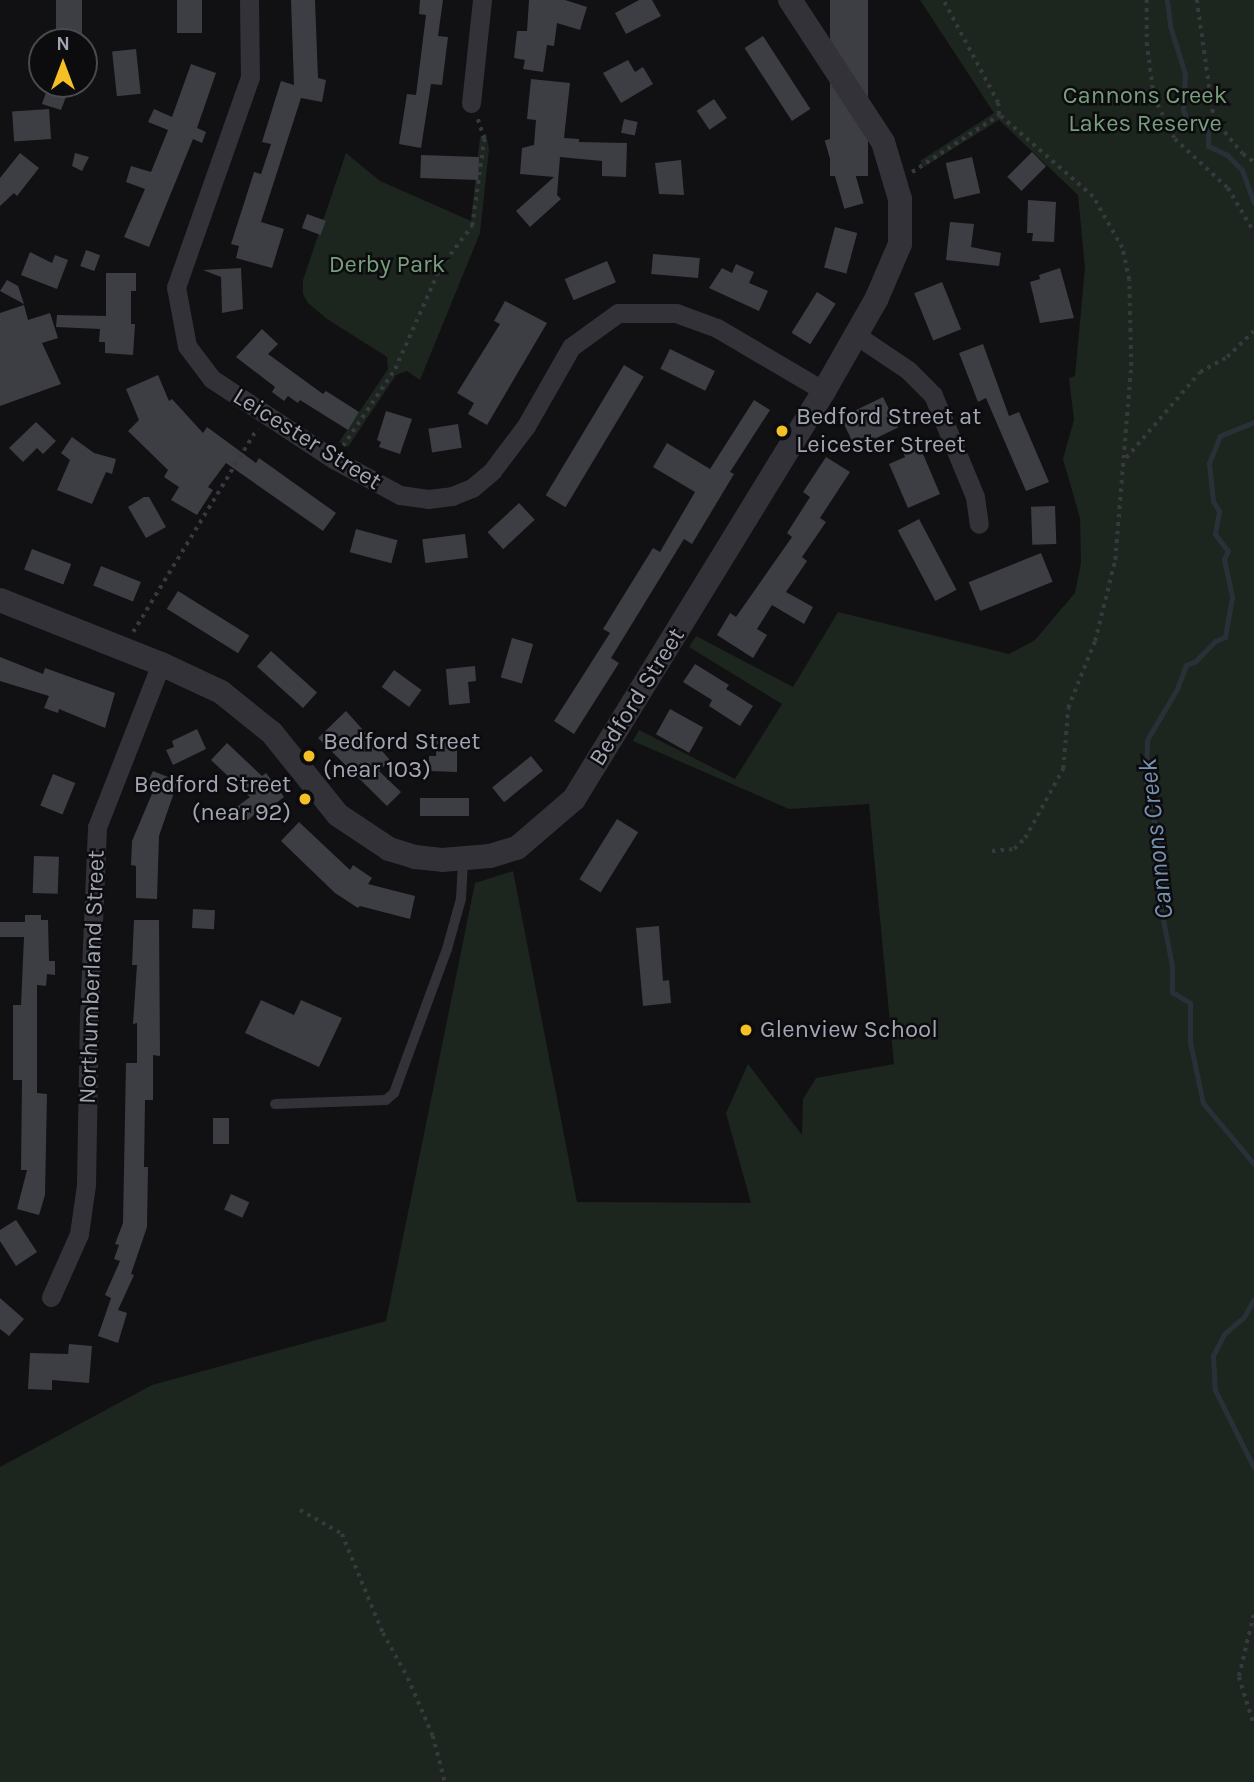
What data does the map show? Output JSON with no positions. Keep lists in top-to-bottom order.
{
  "streets": {
    "street": ["Leicester Street", "Bedford Street", "Northumberland Street"]
  },
  "crossings": [
    ["Leicester Street", "Bedford Street"],
    ["Bedford Street", "Northumberland Street"]
  ],
  "water": ["Cannons Creek"],
  "parks": ["Cannons Creek Lakes Reserve", "Derby Park"],
  "places": [
    "Bedford Street at Leicester Street",
    "Bedford Street (near 103)",
    "Bedford Street (near 92)",
    "Glenview School"
  ],
  "north": "top"
}
